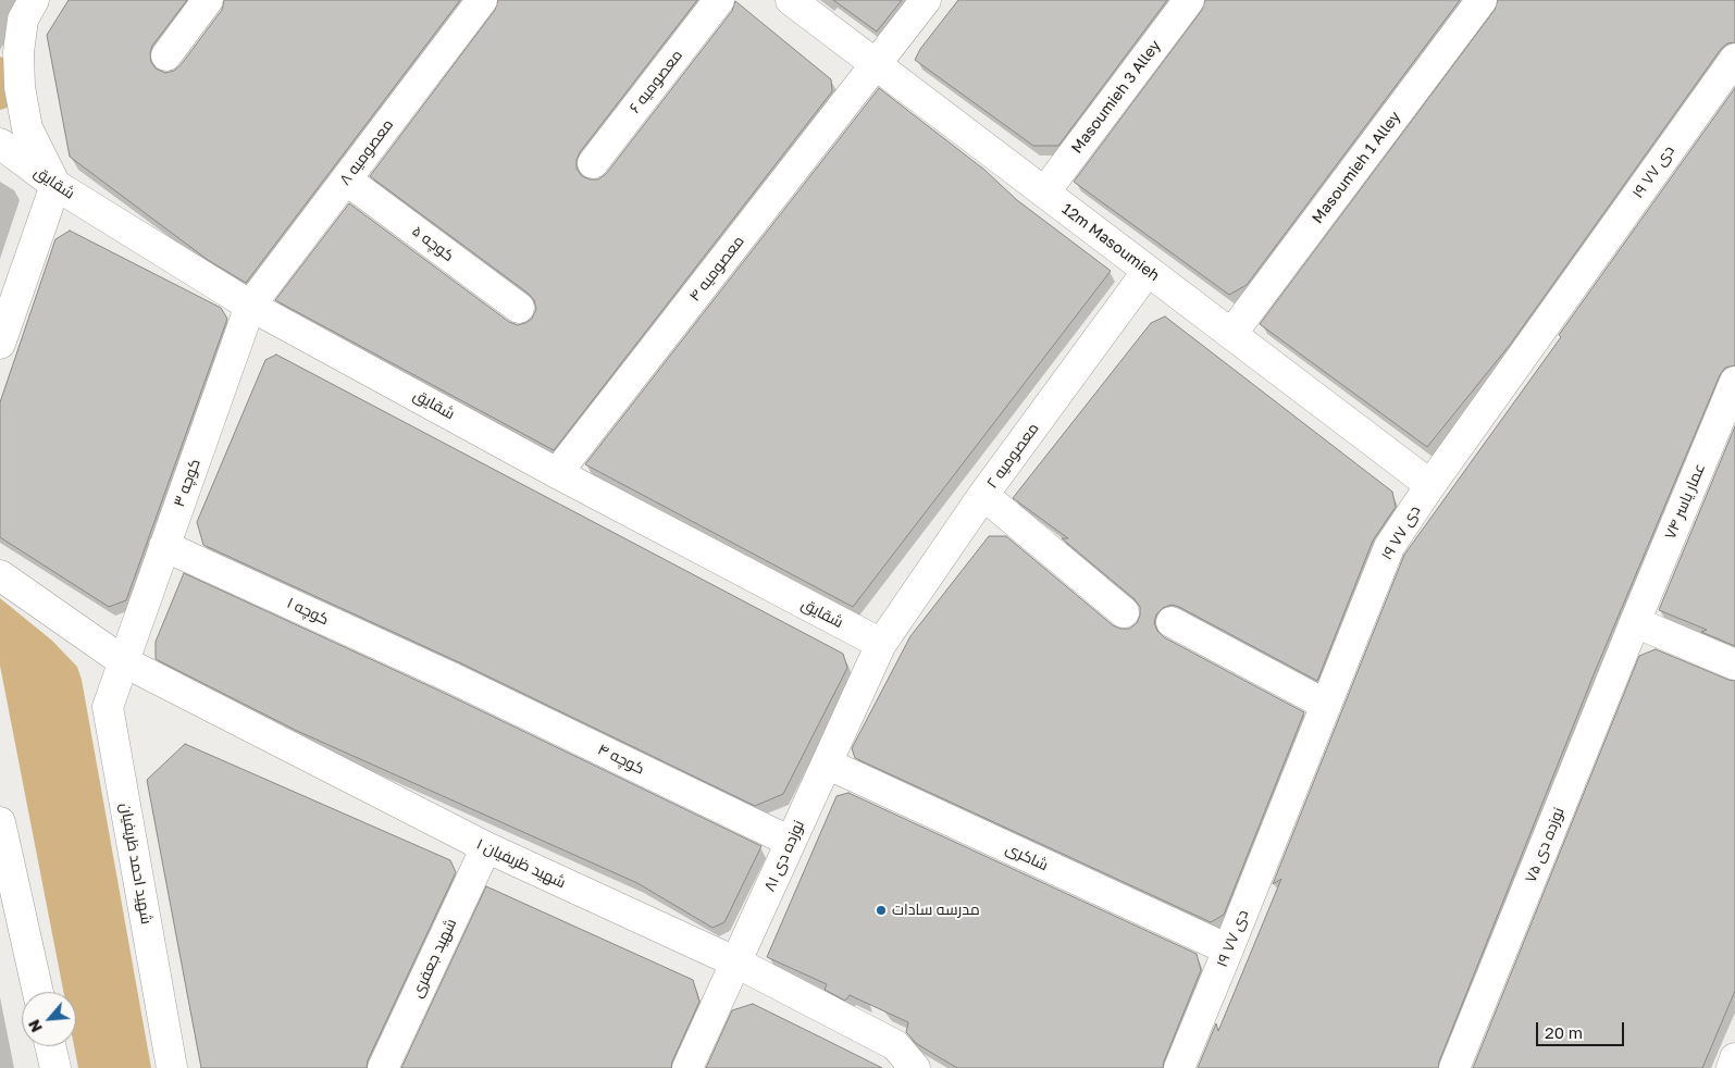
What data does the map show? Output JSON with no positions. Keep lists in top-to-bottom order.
{
  "streets": {
    "street": [
      "معصومیه ۶",
      "Masoumieh 3 Alley",
      "معصومیه ۸",
      "Masoumieh 1 Alley",
      "۱۹ دی ۷۷",
      "شقایق",
      "12m Masoumieh",
      "کوچه ۵",
      "معصومیه ۴",
      "معصومیه ۲",
      "کوچه ۳",
      "عمار یاسر ۷۴",
      "کوچه ۱",
      "کوچه ۴",
      "نوزده دی ۷۵",
      "نوزده دی ۸۱",
      "شاکری",
      "شهید احمد ظریفیان",
      "شهید ظریفیان ۱",
      "شهید جعفری"
    ]
  },
  "crossings": [
    ["Masoumieh 3 Alley", "12m Masoumieh"],
    ["معصومیه ۸", "شقایق"],
    ["معصومیه ۸", "کوچه ۵"],
    ["معصومیه ۸", "کوچه ۳"],
    ["Masoumieh 1 Alley", "12m Masoumieh"],
    ["۱۹ دی ۷۷", "12m Masoumieh"],
    ["۱۹ دی ۷۷", "شاکری"],
    ["شقایق", "معصومیه ۴"],
    ["شقایق", "معصومیه ۲"],
    ["شقایق", "کوچه ۳"],
    ["شقایق", "نوزده دی ۸۱"],
    ["12m Masoumieh", "معصومیه ۴"],
    ["12m Masoumieh", "معصومیه ۲"],
    ["معصومیه ۲", "نوزده دی ۸۱"],
    ["کوچه ۳", "کوچه ۱"],
    ["کوچه ۳", "شهید احمد ظریفیان"],
    ["کوچه ۳", "شهید ظریفیان ۱"],
    ["عمار یاسر ۷۴", "نوزده دی ۷۵"],
    ["کوچه ۱", "کوچه ۴"],
    ["کوچه ۴", "نوزده دی ۸۱"],
    ["نوزده دی ۸۱", "شاکری"],
    ["نوزده دی ۸۱", "شهید ظریفیان ۱"],
    ["شهید احمد ظریفیان", "شهید ظریفیان ۱"],
    ["شهید ظریفیان ۱", "شهید جعفری"]
  ],
  "places": ["مدرسه سادات"],
  "scale_bar": "20 m",
  "north": "bottom left"
}
